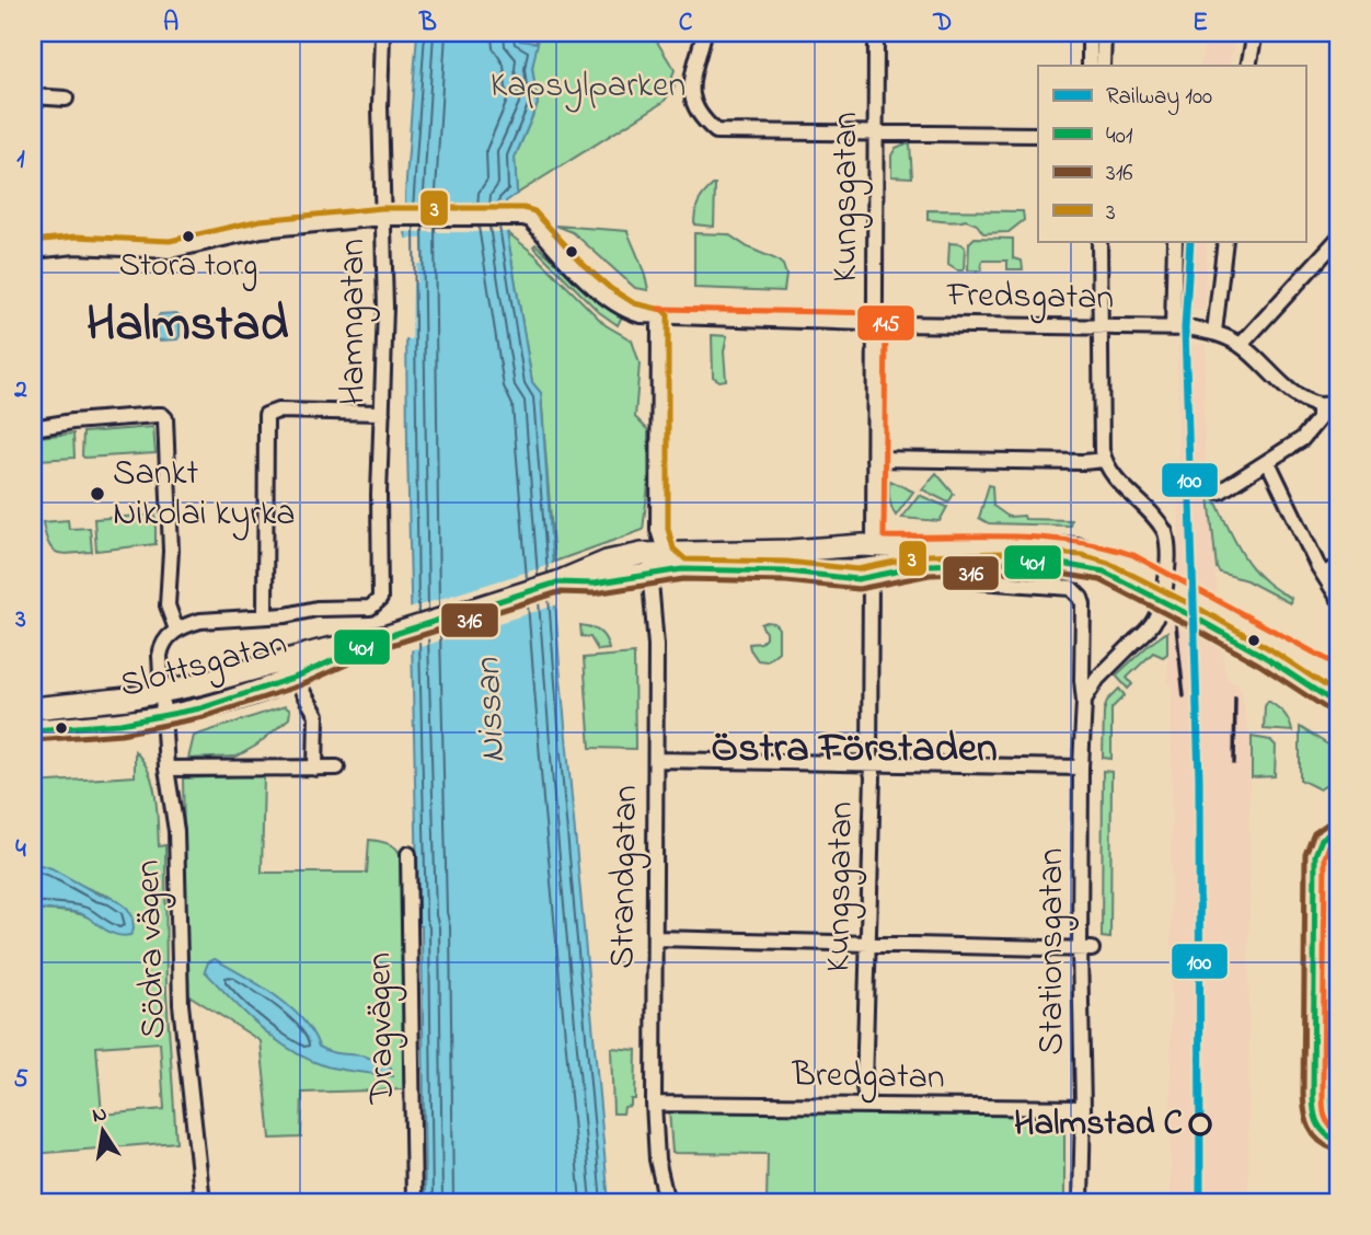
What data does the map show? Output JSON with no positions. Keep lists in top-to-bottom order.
{
  "streets": {
    "highway": ["Slottsgatan"],
    "street": [
      "Kungsgatan",
      "Fredsgatan",
      "Hamngatan",
      "Strandgatan",
      "Södra vägen",
      "Stationsgatan",
      "Dragvägen",
      "Bredgatan"
    ]
  },
  "crossings": [
    ["Kungsgatan", "Fredsgatan"],
    ["Kungsgatan", "Bredgatan"],
    ["Fredsgatan", "Hamngatan"],
    ["Fredsgatan", "Strandgatan"],
    ["Slottsgatan", "Södra vägen"],
    ["Strandgatan", "Bredgatan"],
    ["Stationsgatan", "Bredgatan"]
  ],
  "districts": ["Halmstad", "Östra Förstaden"],
  "water": ["Nissan"],
  "parks": ["Kapsylparken"],
  "places": ["Stora torg", "Sankt Nikolai kyrka", "Halmstad C"],
  "lines": [
    "transit line 3",
    "rail line 100",
    "transit line 145",
    "transit line 401",
    "transit line 316"
  ],
  "legend": [
    "Railway 100",
    "401",
    "316",
    "3"
  ],
  "north": "top",
  "grid": {
    "columns": [
      "A",
      "B",
      "C",
      "D",
      "E"
    ],
    "rows": [
      "1",
      "2",
      "3",
      "4",
      "5"
    ]
  }
}
